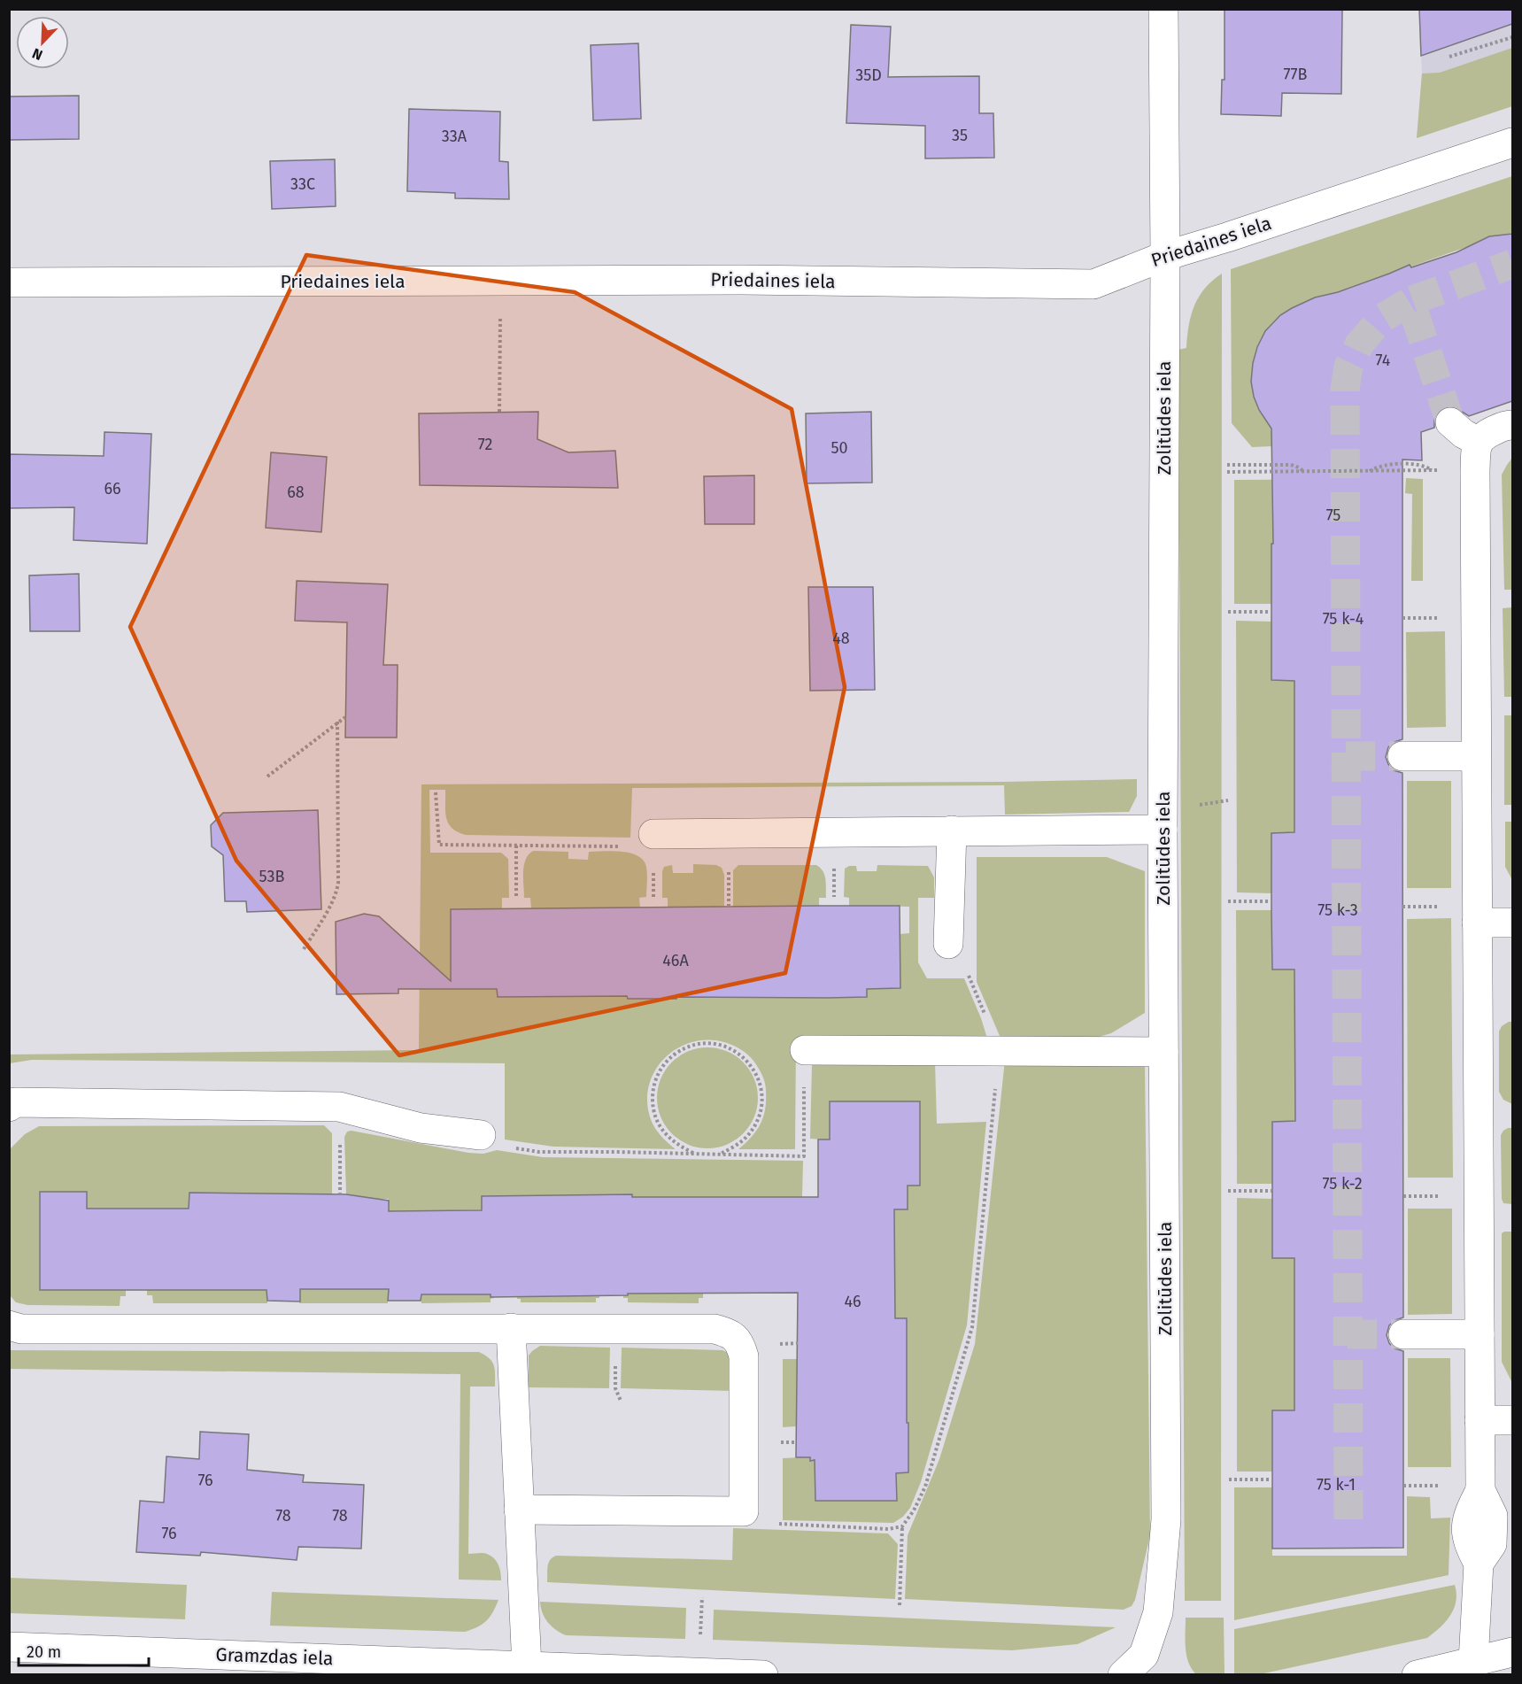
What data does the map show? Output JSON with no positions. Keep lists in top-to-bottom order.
{
  "streets": {
    "street": ["Priedaines iela", "Zolitūdes iela", "Gramzdas iela"]
  },
  "crossings": [
    ["Priedaines iela", "Zolitūdes iela"]
  ],
  "house_numbers": [
    "77B",
    "35D",
    "35",
    "33A",
    "33C",
    "74",
    "72",
    "50",
    "66",
    "68",
    "75",
    "75 k-4",
    "48",
    "53B",
    "75 k-3",
    "46A",
    "75 k-2",
    "46",
    "76",
    "75 k-1",
    "78",
    "78",
    "76"
  ],
  "scale_bar": "20 m",
  "north": "bottom left"
}
